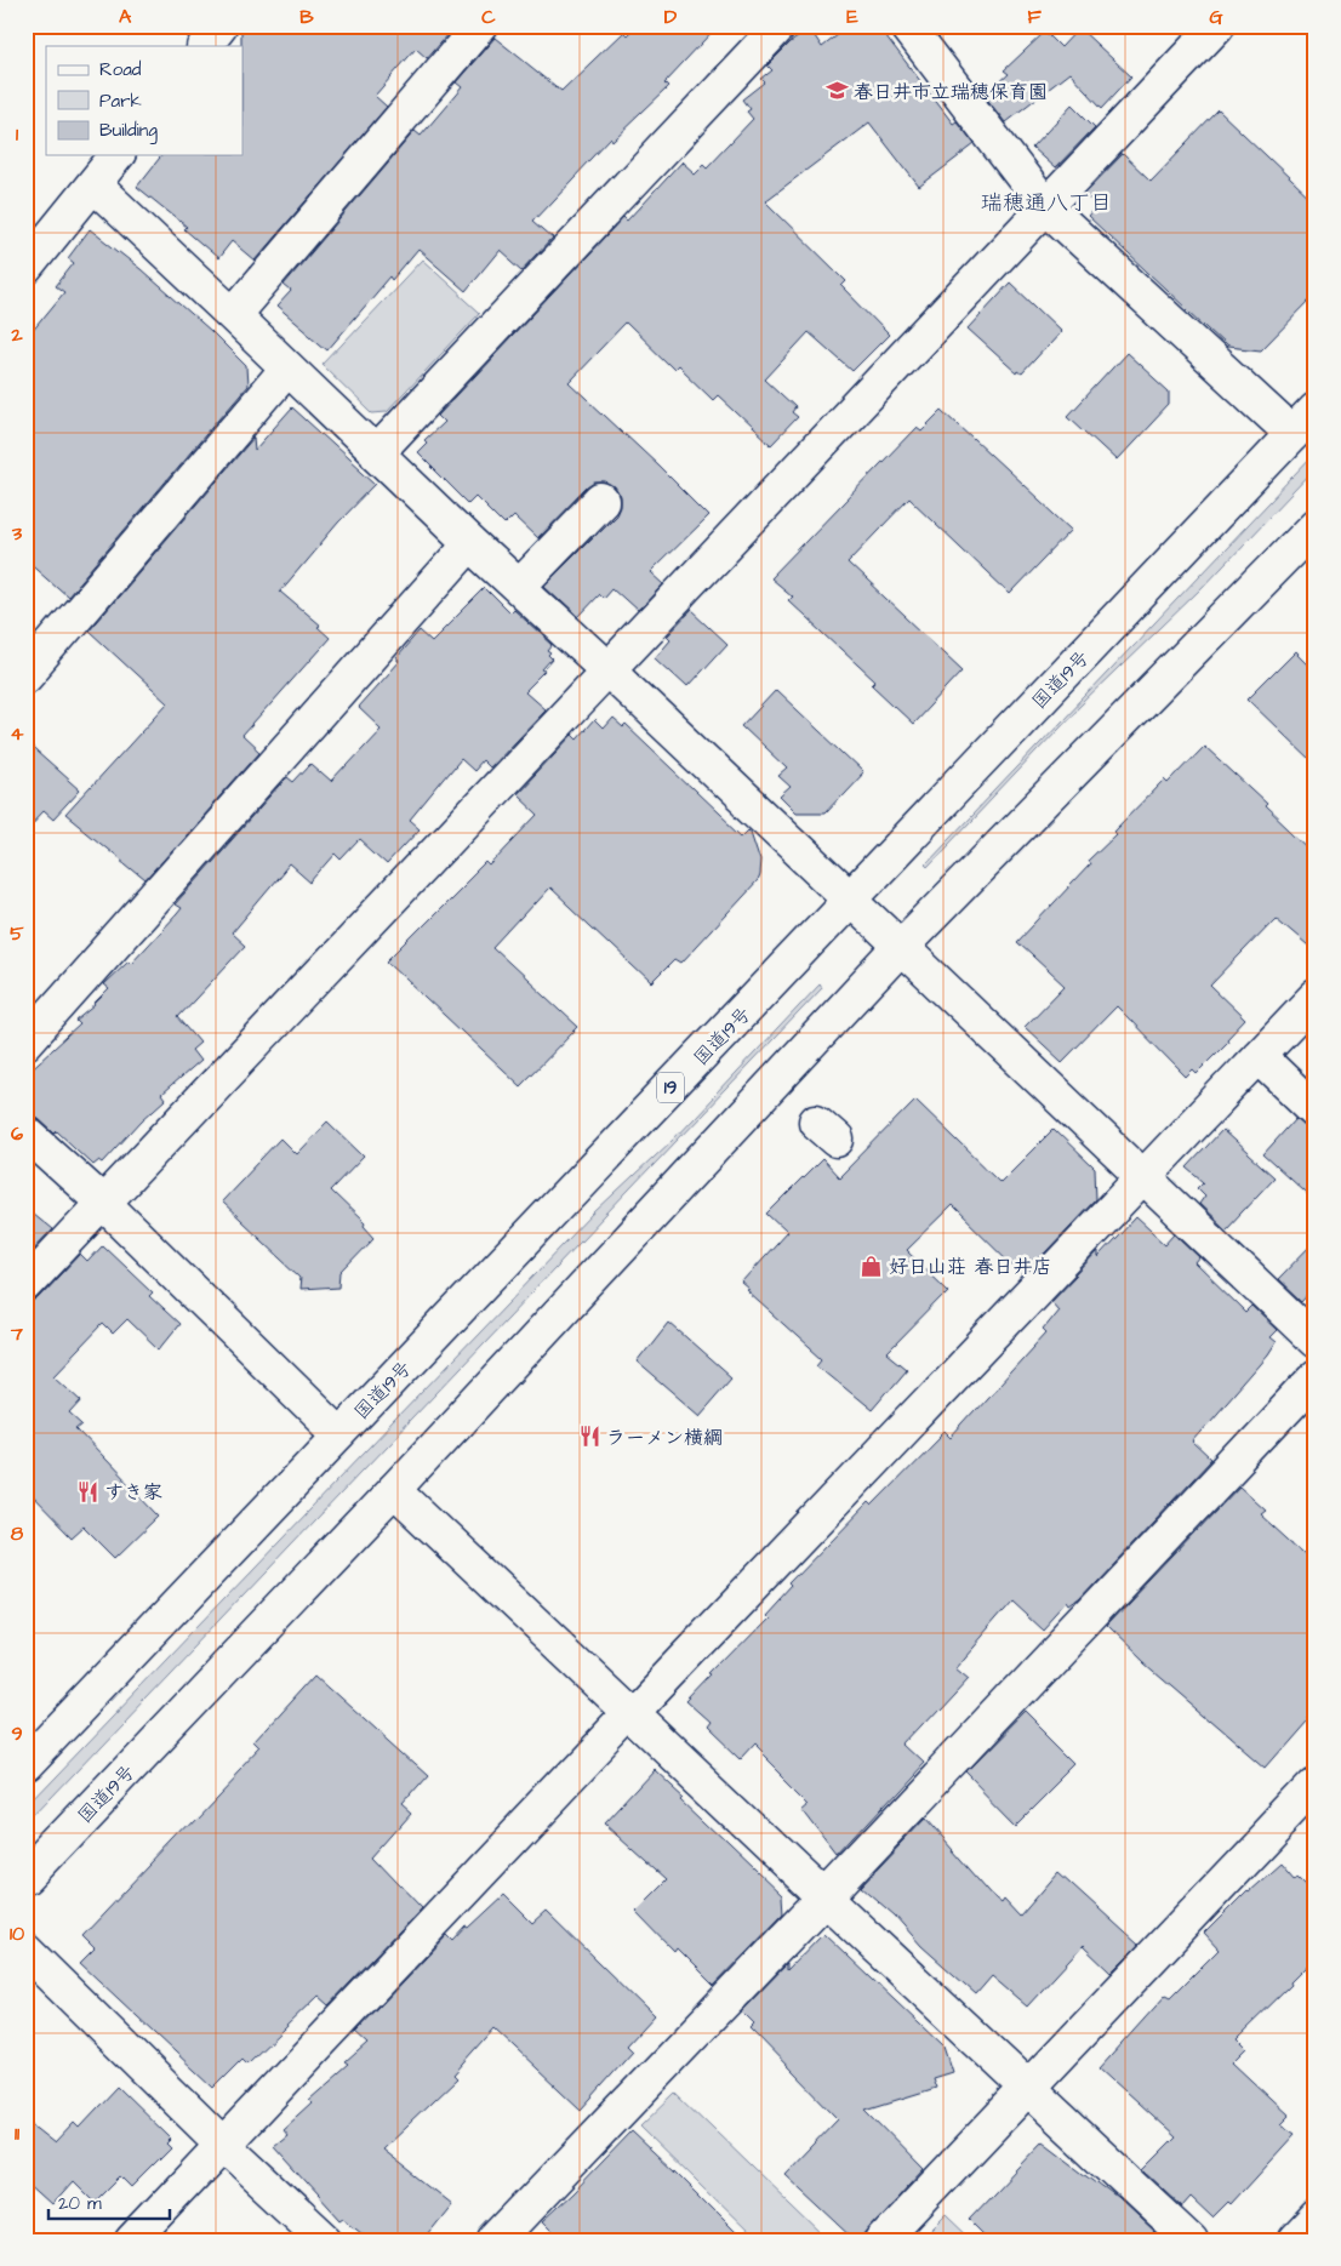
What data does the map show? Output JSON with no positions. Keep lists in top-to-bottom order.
{
  "streets": {
    "main road": ["国道19号", "19"]
  },
  "districts": ["瑞穂通八丁目"],
  "places": {
    "school or university": ["春日井市立瑞穂保育園"],
    "shop": ["好日山荘 春日井店"],
    "restaurant": ["ラーメン横綱", "すき家"]
  },
  "legend": ["Road", "Park", "Building"],
  "scale_bar": "20 m",
  "grid": {
    "columns": [
      "A",
      "B",
      "C",
      "D",
      "E",
      "F",
      "G"
    ],
    "rows": [
      "1",
      "2",
      "3",
      "4",
      "5",
      "6",
      "7",
      "8",
      "9",
      "10",
      "11"
    ]
  }
}
